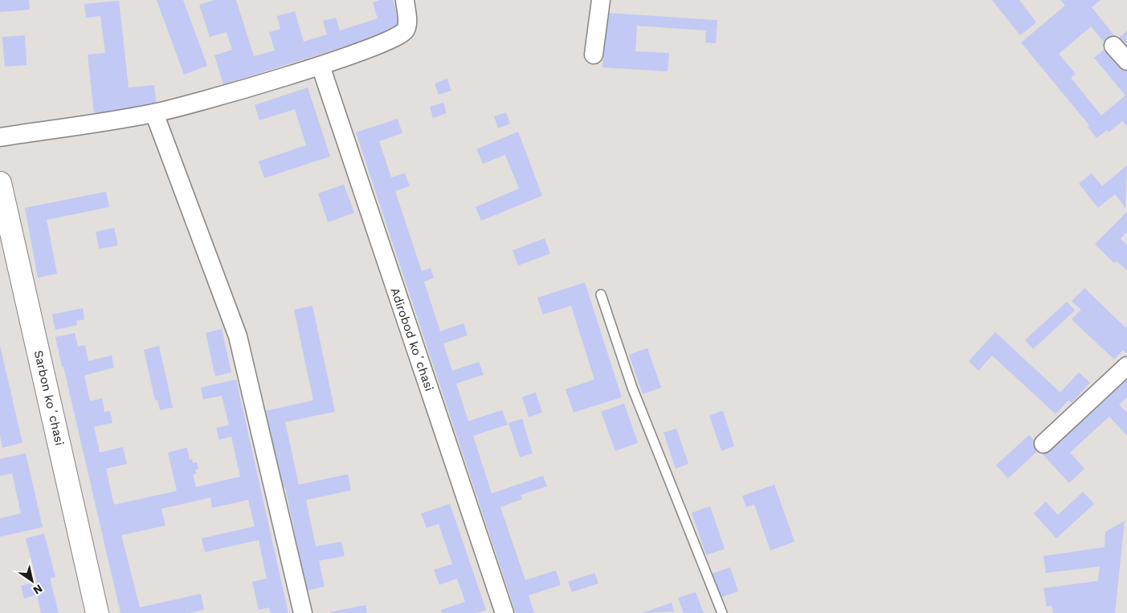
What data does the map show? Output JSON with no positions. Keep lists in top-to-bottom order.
{
  "streets": {
    "street": ["Adirobod koʻchasi", "Sarbon koʻchasi"]
  },
  "north": "bottom right"
}
